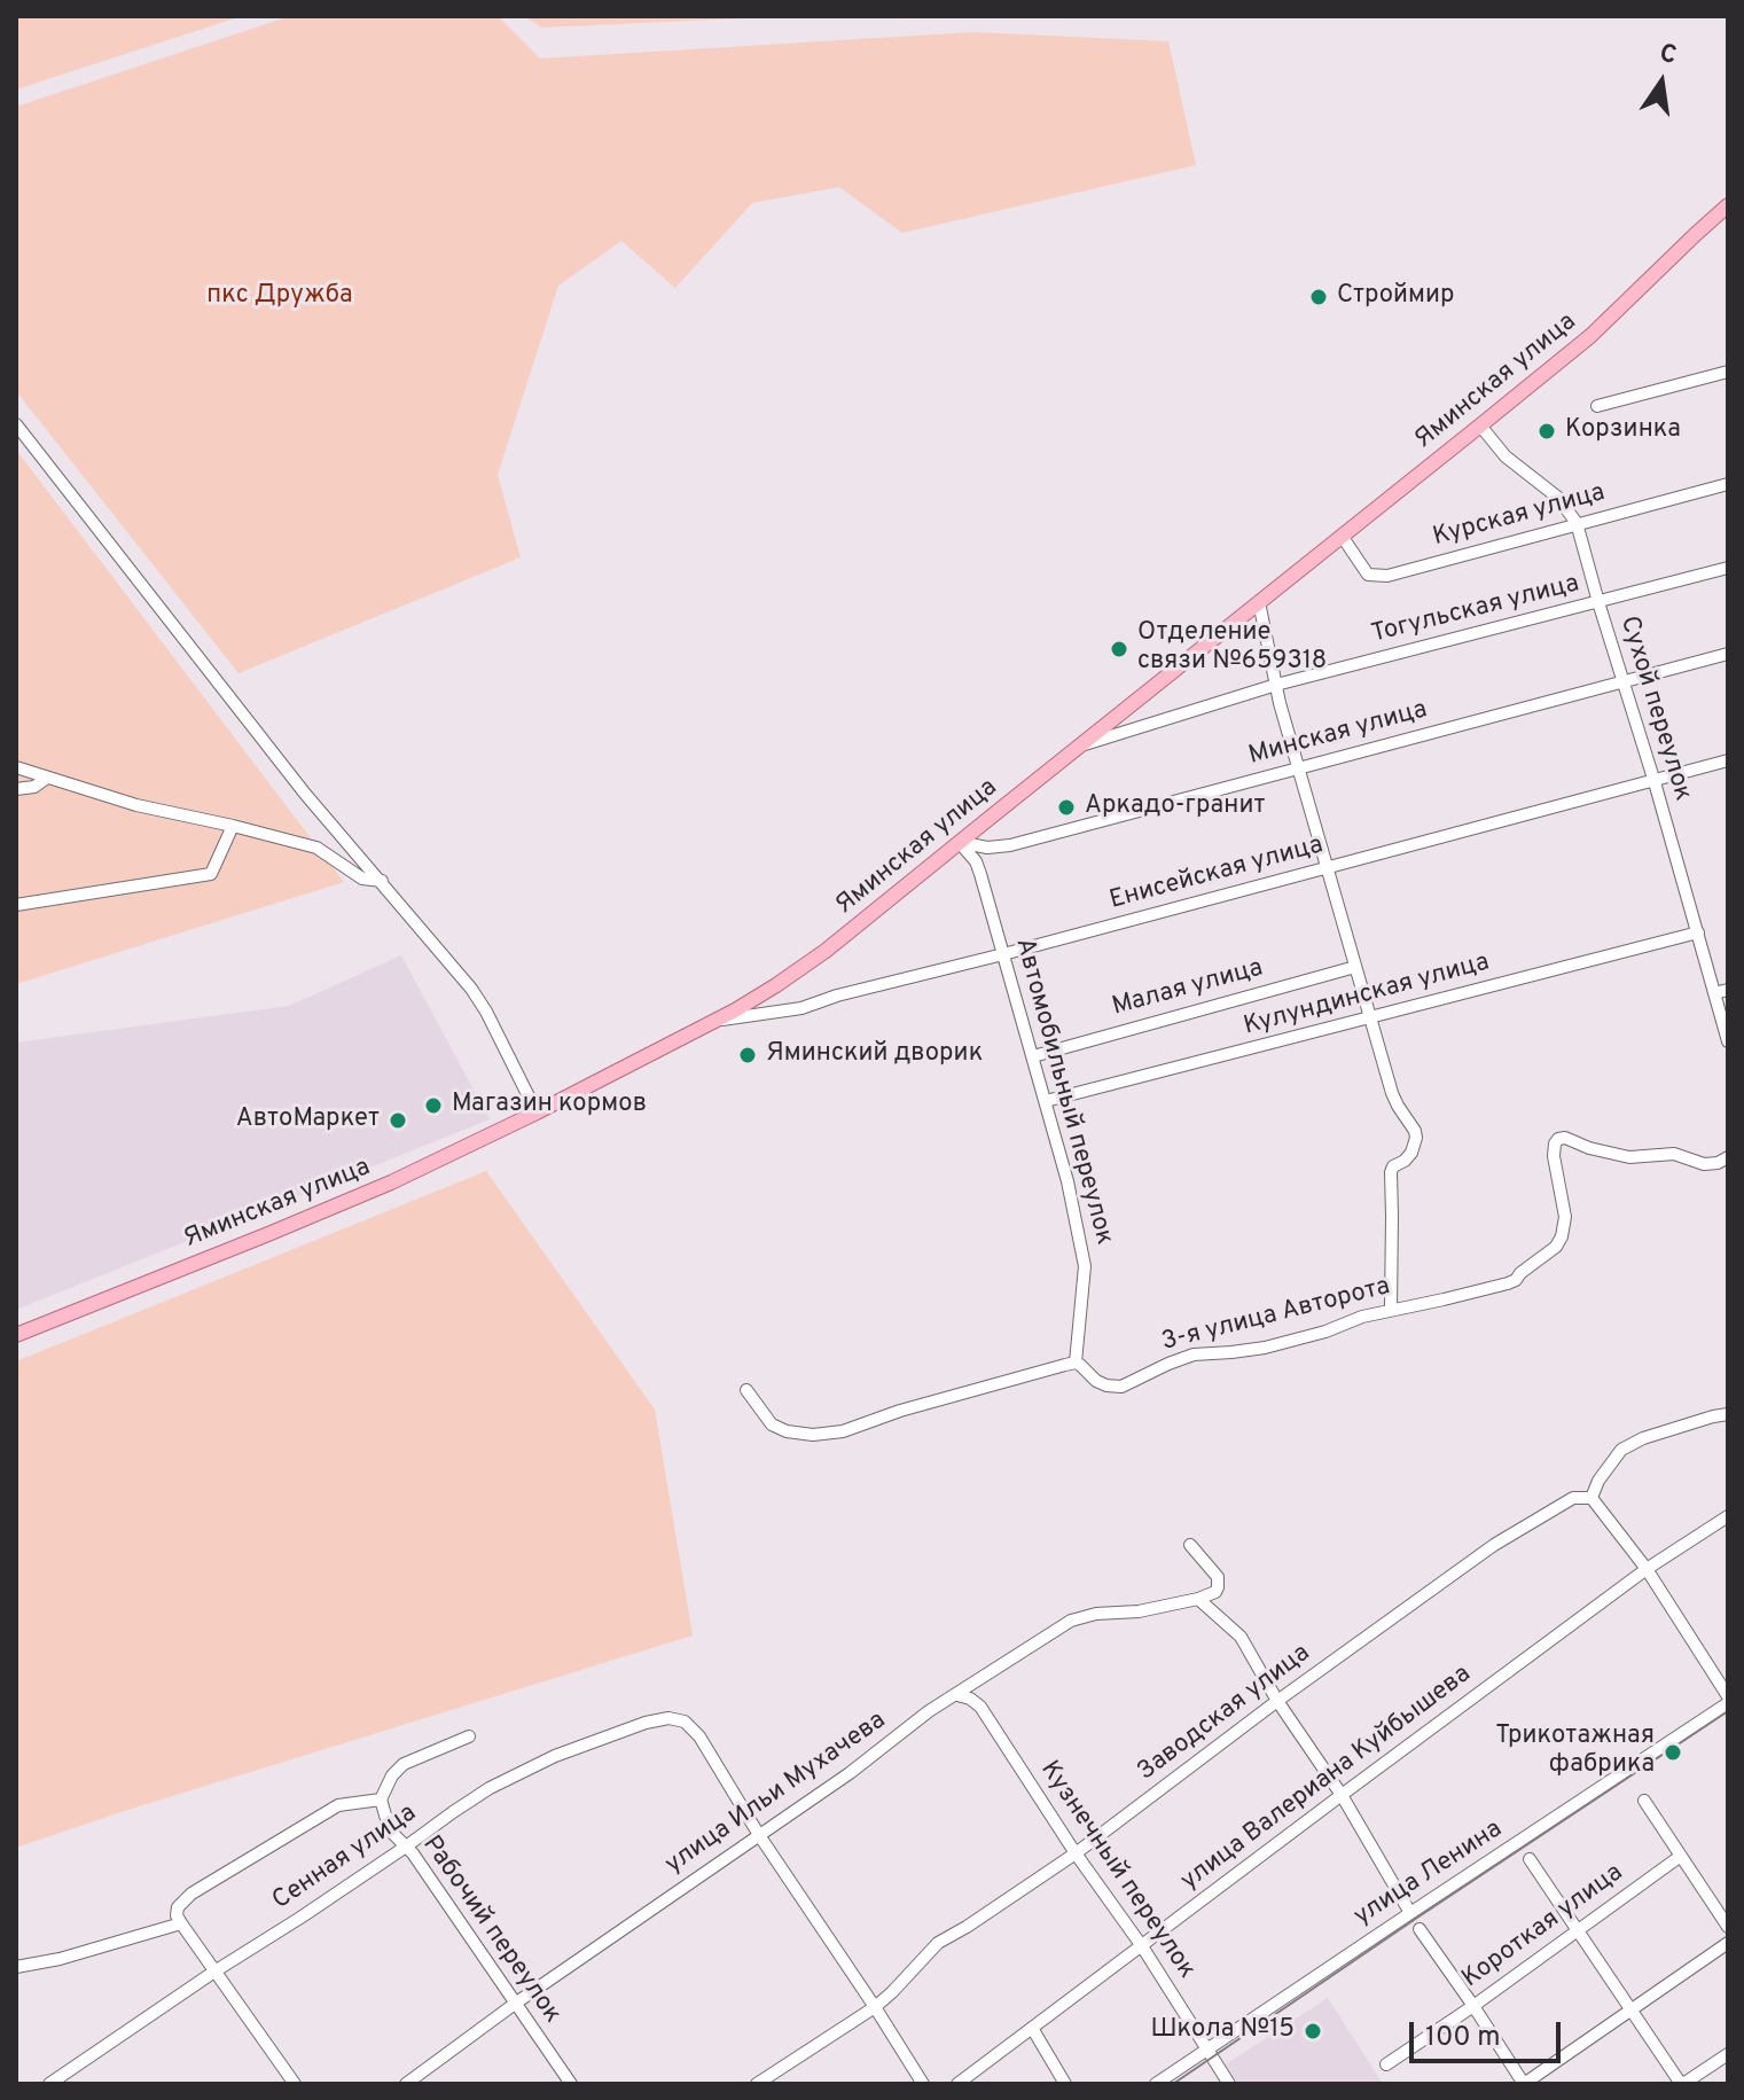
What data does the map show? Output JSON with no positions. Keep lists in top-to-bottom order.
{
  "streets": {
    "main road": ["Яминская улица"],
    "street": [
      "Курская улица",
      "Тогульская улица",
      "Сухой переулок",
      "Минская улица",
      "Енисейская улица",
      "Малая улица",
      "Кулундинская улица",
      "Автомобильный переулок",
      "3-я улица Авторота",
      "Заводская улица",
      "улица Валериана Куйбышева",
      "улица Ильи Мухачева",
      "Сенная улица",
      "Кузнечный переулок",
      "улица Ленина",
      "Короткая улица",
      "Рабочий переулок"
    ]
  },
  "crossings": [
    ["Яминская улица", "Курская улица"],
    ["Яминская улица", "Тогульская улица"],
    ["Яминская улица", "Сухой переулок"],
    ["Яминская улица", "Минская улица"],
    ["Яминская улица", "Енисейская улица"],
    ["Яминская улица", "Автомобильный переулок"],
    ["Курская улица", "Сухой переулок"],
    ["Тогульская улица", "Сухой переулок"],
    ["Сухой переулок", "Минская улица"],
    ["Сухой переулок", "Енисейская улица"],
    ["Сухой переулок", "Кулундинская улица"],
    ["Минская улица", "Автомобильный переулок"],
    ["Енисейская улица", "Автомобильный переулок"],
    ["Малая улица", "Автомобильный переулок"],
    ["Кулундинская улица", "Автомобильный переулок"],
    ["Автомобильный переулок", "3-я улица Авторота"],
    ["Заводская улица", "Кузнечный переулок"],
    ["улица Валериана Куйбышева", "Кузнечный переулок"],
    ["улица Ильи Мухачева", "Сенная улица"],
    ["улица Ильи Мухачева", "Кузнечный переулок"],
    ["улица Ильи Мухачева", "Рабочий переулок"],
    ["Сенная улица", "Рабочий переулок"],
    ["Кузнечный переулок", "улица Ленина"]
  ],
  "parks": ["пкс Дружба"],
  "places": [
    "Строймир",
    "Корзинка",
    "Отделение связи №659318",
    "Аркадо-гранит",
    "Яминский дворик",
    "Магазин кормов",
    "АвтоМаркет",
    "Трикотажная фабрика",
    "Школа №15"
  ],
  "scale_bar": "100 m",
  "north": "top"
}
